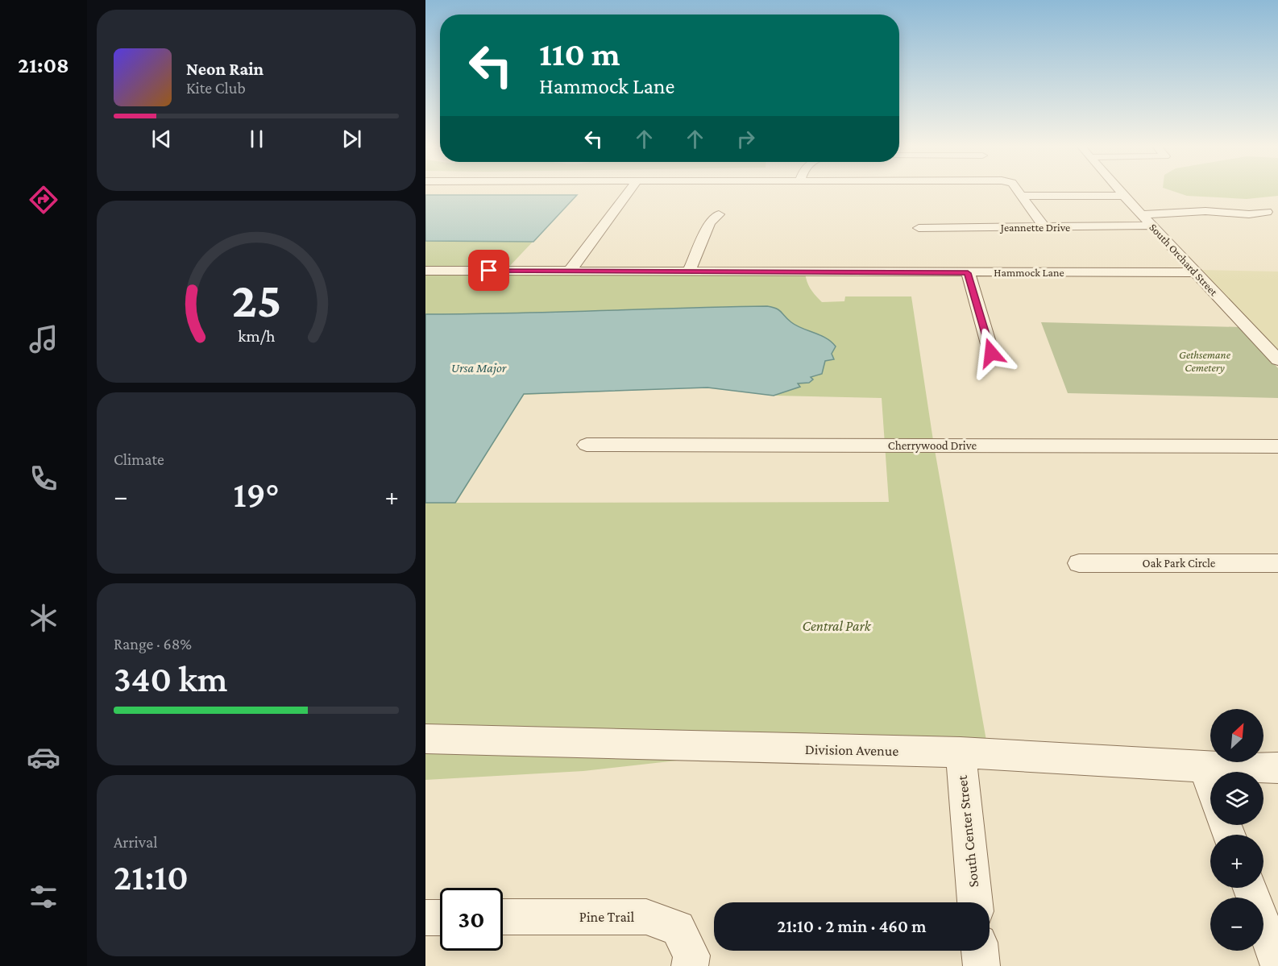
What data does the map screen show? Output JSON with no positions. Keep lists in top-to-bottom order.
{
  "streets": {
    "street": [
      "Jeannette Drive",
      "South Orchard Street",
      "Hammock Lane",
      "Cherrywood Drive",
      "Oak Park Circle",
      "Division Avenue",
      "South Center Street",
      "Pine Trail"
    ]
  },
  "crossings": [
    ["Jeannette Drive", "South Orchard Street"],
    ["South Orchard Street", "Hammock Lane"],
    ["Division Avenue", "South Center Street"]
  ],
  "water": ["Ursa Major"],
  "parks": ["Gethsemane Cemetery", "Central Park"],
  "north": "top right",
  "page": {
    "tabs": "21:08",
    "turn": ["110 m", "Hammock Lane"],
    "song": ["Neon Rain", "Kite Club"],
    "tile": [
      "Climate",
      ["Range · 68%", "340 km"],
      ["Arrival", "21:10"]
    ],
    "heat": ["−", "19°", "+"],
    "map_buttons": ["+", "−"],
    "limit": "30",
    "trip": "21:10 · 2 min · 460 m",
    "gauge": ["25", "km/h"]
  }
}
